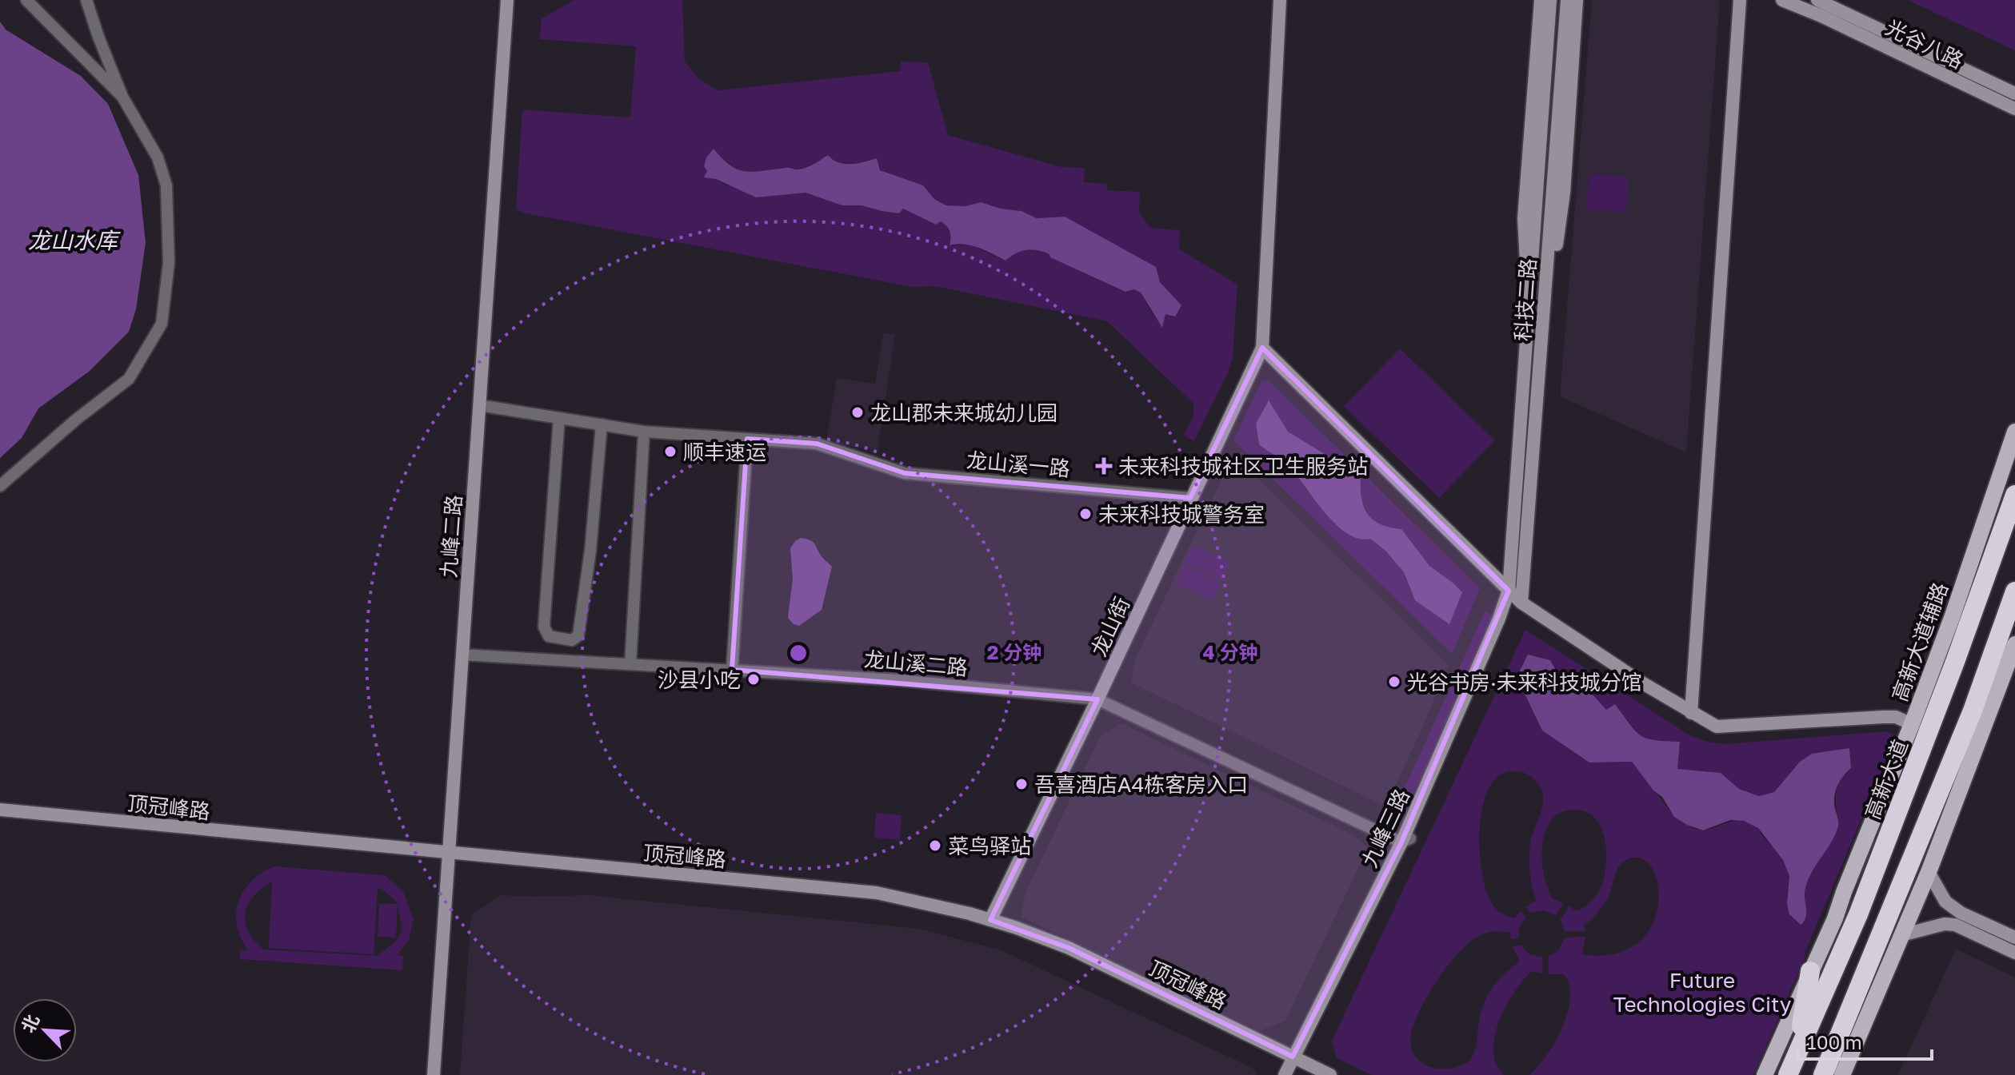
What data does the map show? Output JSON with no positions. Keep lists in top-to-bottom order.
{
  "streets": {
    "highway": ["高新大道"],
    "main road": ["高新大道辅路"],
    "street": [
      "光谷八路",
      "科技二路",
      "龙山溪一路",
      "九峰二路",
      "龙山街",
      "龙山溪二路",
      "顶冠峰路",
      "九峰三路"
    ]
  },
  "crossings": [
    ["科技二路", "九峰三路"],
    ["龙山溪一路", "九峰二路"],
    ["龙山溪一路", "龙山街"],
    ["九峰二路", "龙山溪二路"],
    ["九峰二路", "顶冠峰路"],
    ["龙山街", "龙山溪二路"],
    ["龙山街", "顶冠峰路"],
    ["龙山溪二路", "九峰三路"],
    ["顶冠峰路", "九峰三路"]
  ],
  "water": ["龙山水库"],
  "parks": ["Future Technologies City"],
  "places": {
    "other": [
      "龙山郡未来城幼儿园",
      "顺丰速运",
      "未来科技城警务室",
      "沙县小吃",
      "光谷书房·未来科技城分馆",
      "吾喜酒店A4栋客房入口",
      "菜鸟驿站"
    ],
    "health": ["未来科技城社区卫生服务站"]
  },
  "scale_bar": "100 m",
  "north": "top left",
  "rings": ["2 分钟", "4 分钟"]
}
